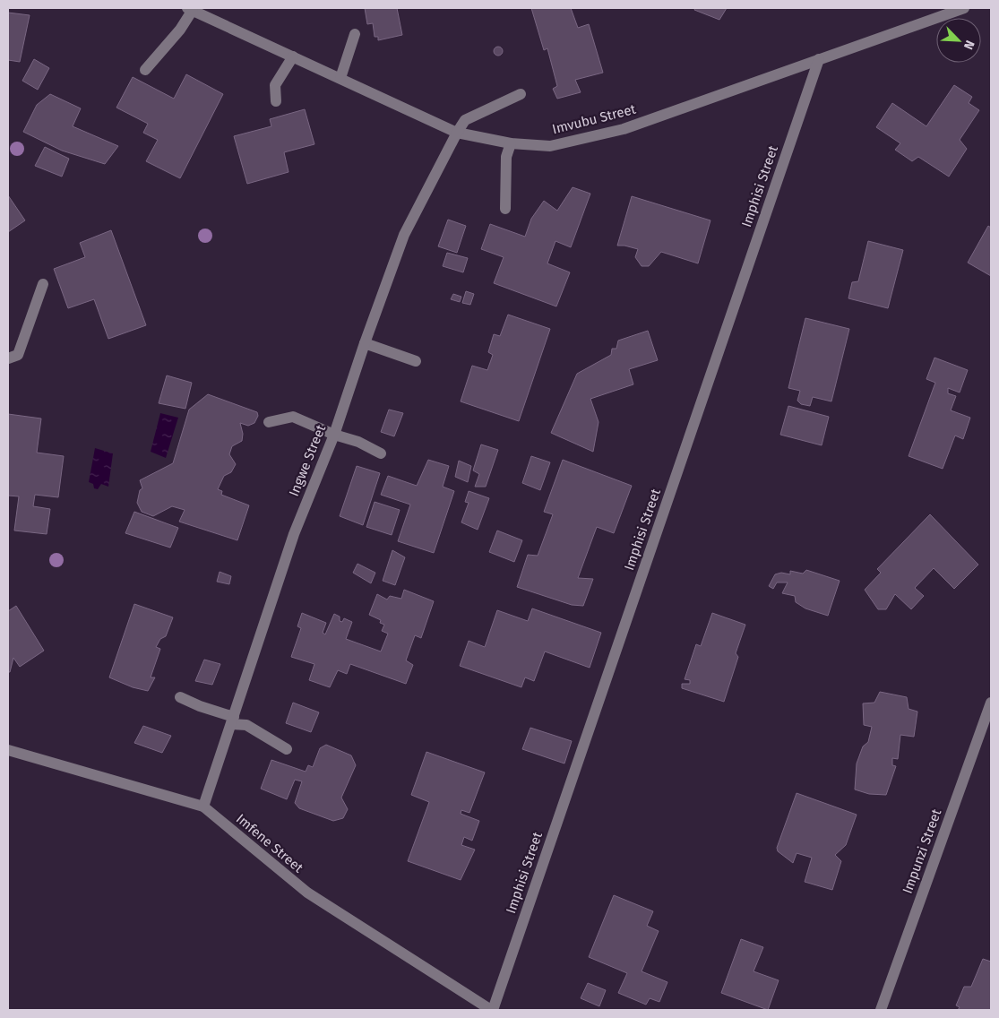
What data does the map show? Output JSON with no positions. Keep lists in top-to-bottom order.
{
  "streets": {
    "street": [
      "Imvubu Street",
      "Imphisi Street",
      "Ingwe Street",
      "Imfene Street",
      "Impunzi Street"
    ]
  },
  "crossings": [
    ["Imvubu Street", "Imphisi Street"],
    ["Imvubu Street", "Ingwe Street"],
    ["Imphisi Street", "Imfene Street"],
    ["Ingwe Street", "Imfene Street"]
  ],
  "north": "bottom right"
}
